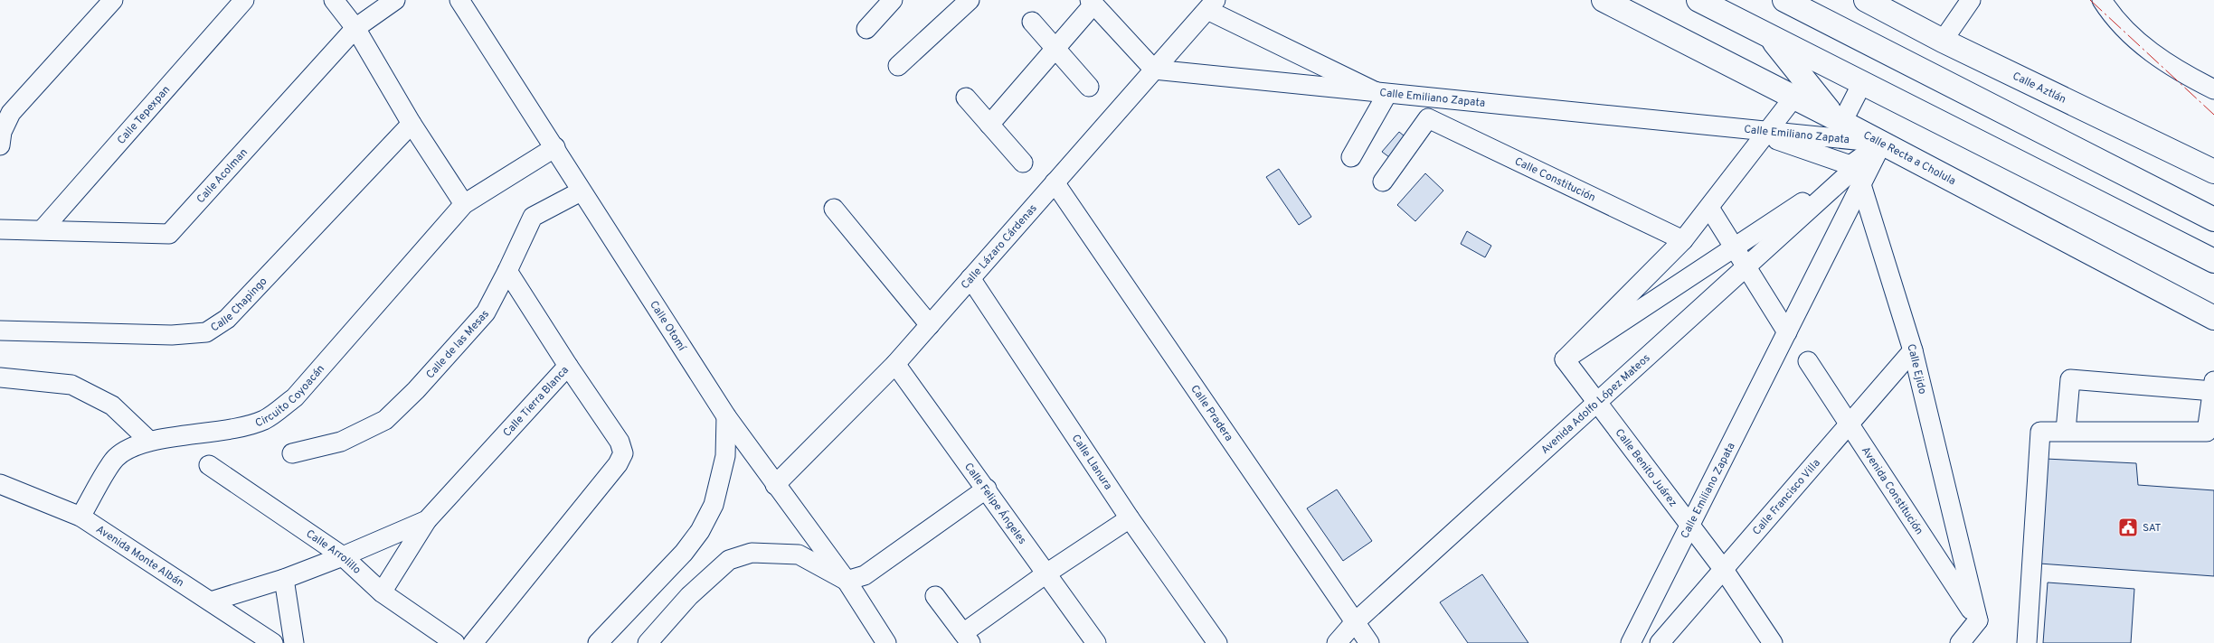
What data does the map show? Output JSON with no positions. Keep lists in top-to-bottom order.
{
  "streets": {
    "main road": ["Calle Aztlán", "Calle Recta a Cholula"],
    "street": [
      "Calle Emiliano Zapata",
      "Calle Tepexpan",
      "Calle Acolman",
      "Calle Constitución",
      "Calle Lázaro Cárdenas",
      "Calle Chapingo",
      "Calle Otomí",
      "Calle de las Mesas",
      "Calle Ejido",
      "Circuito Coyoacán",
      "Calle Tierra Blanca",
      "Avenida Adolfo López Mateos",
      "Calle Pradera",
      "Calle Llanura",
      "Calle Benito Juárez",
      "Avenida Constitución",
      "Calle Francisco Villa",
      "Calle Felipe Ángeles",
      "Calle Arrolillo",
      "Avenida Monte Albán"
    ]
  },
  "crossings": [
    ["Calle Emiliano Zapata", "Calle Recta a Cholula"],
    ["Calle Emiliano Zapata", "Calle Lázaro Cárdenas"],
    ["Calle Emiliano Zapata", "Calle Ejido"],
    ["Calle Emiliano Zapata", "Avenida Adolfo López Mateos"],
    ["Calle Emiliano Zapata", "Calle Benito Juárez"],
    ["Calle Tepexpan", "Calle Acolman"],
    ["Calle Recta a Cholula", "Calle Ejido"],
    ["Calle Recta a Cholula", "Avenida Adolfo López Mateos"],
    ["Calle Lázaro Cárdenas", "Calle Otomí"],
    ["Calle Lázaro Cárdenas", "Calle Pradera"],
    ["Calle Lázaro Cárdenas", "Calle Llanura"],
    ["Calle Lázaro Cárdenas", "Calle Felipe Ángeles"],
    ["Calle Otomí", "Calle de las Mesas"],
    ["Calle Otomí", "Circuito Coyoacán"],
    ["Calle de las Mesas", "Calle Tierra Blanca"],
    ["Calle Ejido", "Avenida Adolfo López Mateos"],
    ["Calle Ejido", "Avenida Constitución"],
    ["Calle Ejido", "Calle Francisco Villa"],
    ["Circuito Coyoacán", "Avenida Monte Albán"],
    ["Calle Tierra Blanca", "Calle Arrolillo"],
    ["Calle Tierra Blanca", "Avenida Monte Albán"],
    ["Avenida Adolfo López Mateos", "Calle Pradera"],
    ["Avenida Adolfo López Mateos", "Calle Benito Juárez"],
    ["Calle Benito Juárez", "Calle Francisco Villa"],
    ["Avenida Constitución", "Calle Francisco Villa"]
  ],
  "places": {
    "public building": ["SAT"]
  }
}
